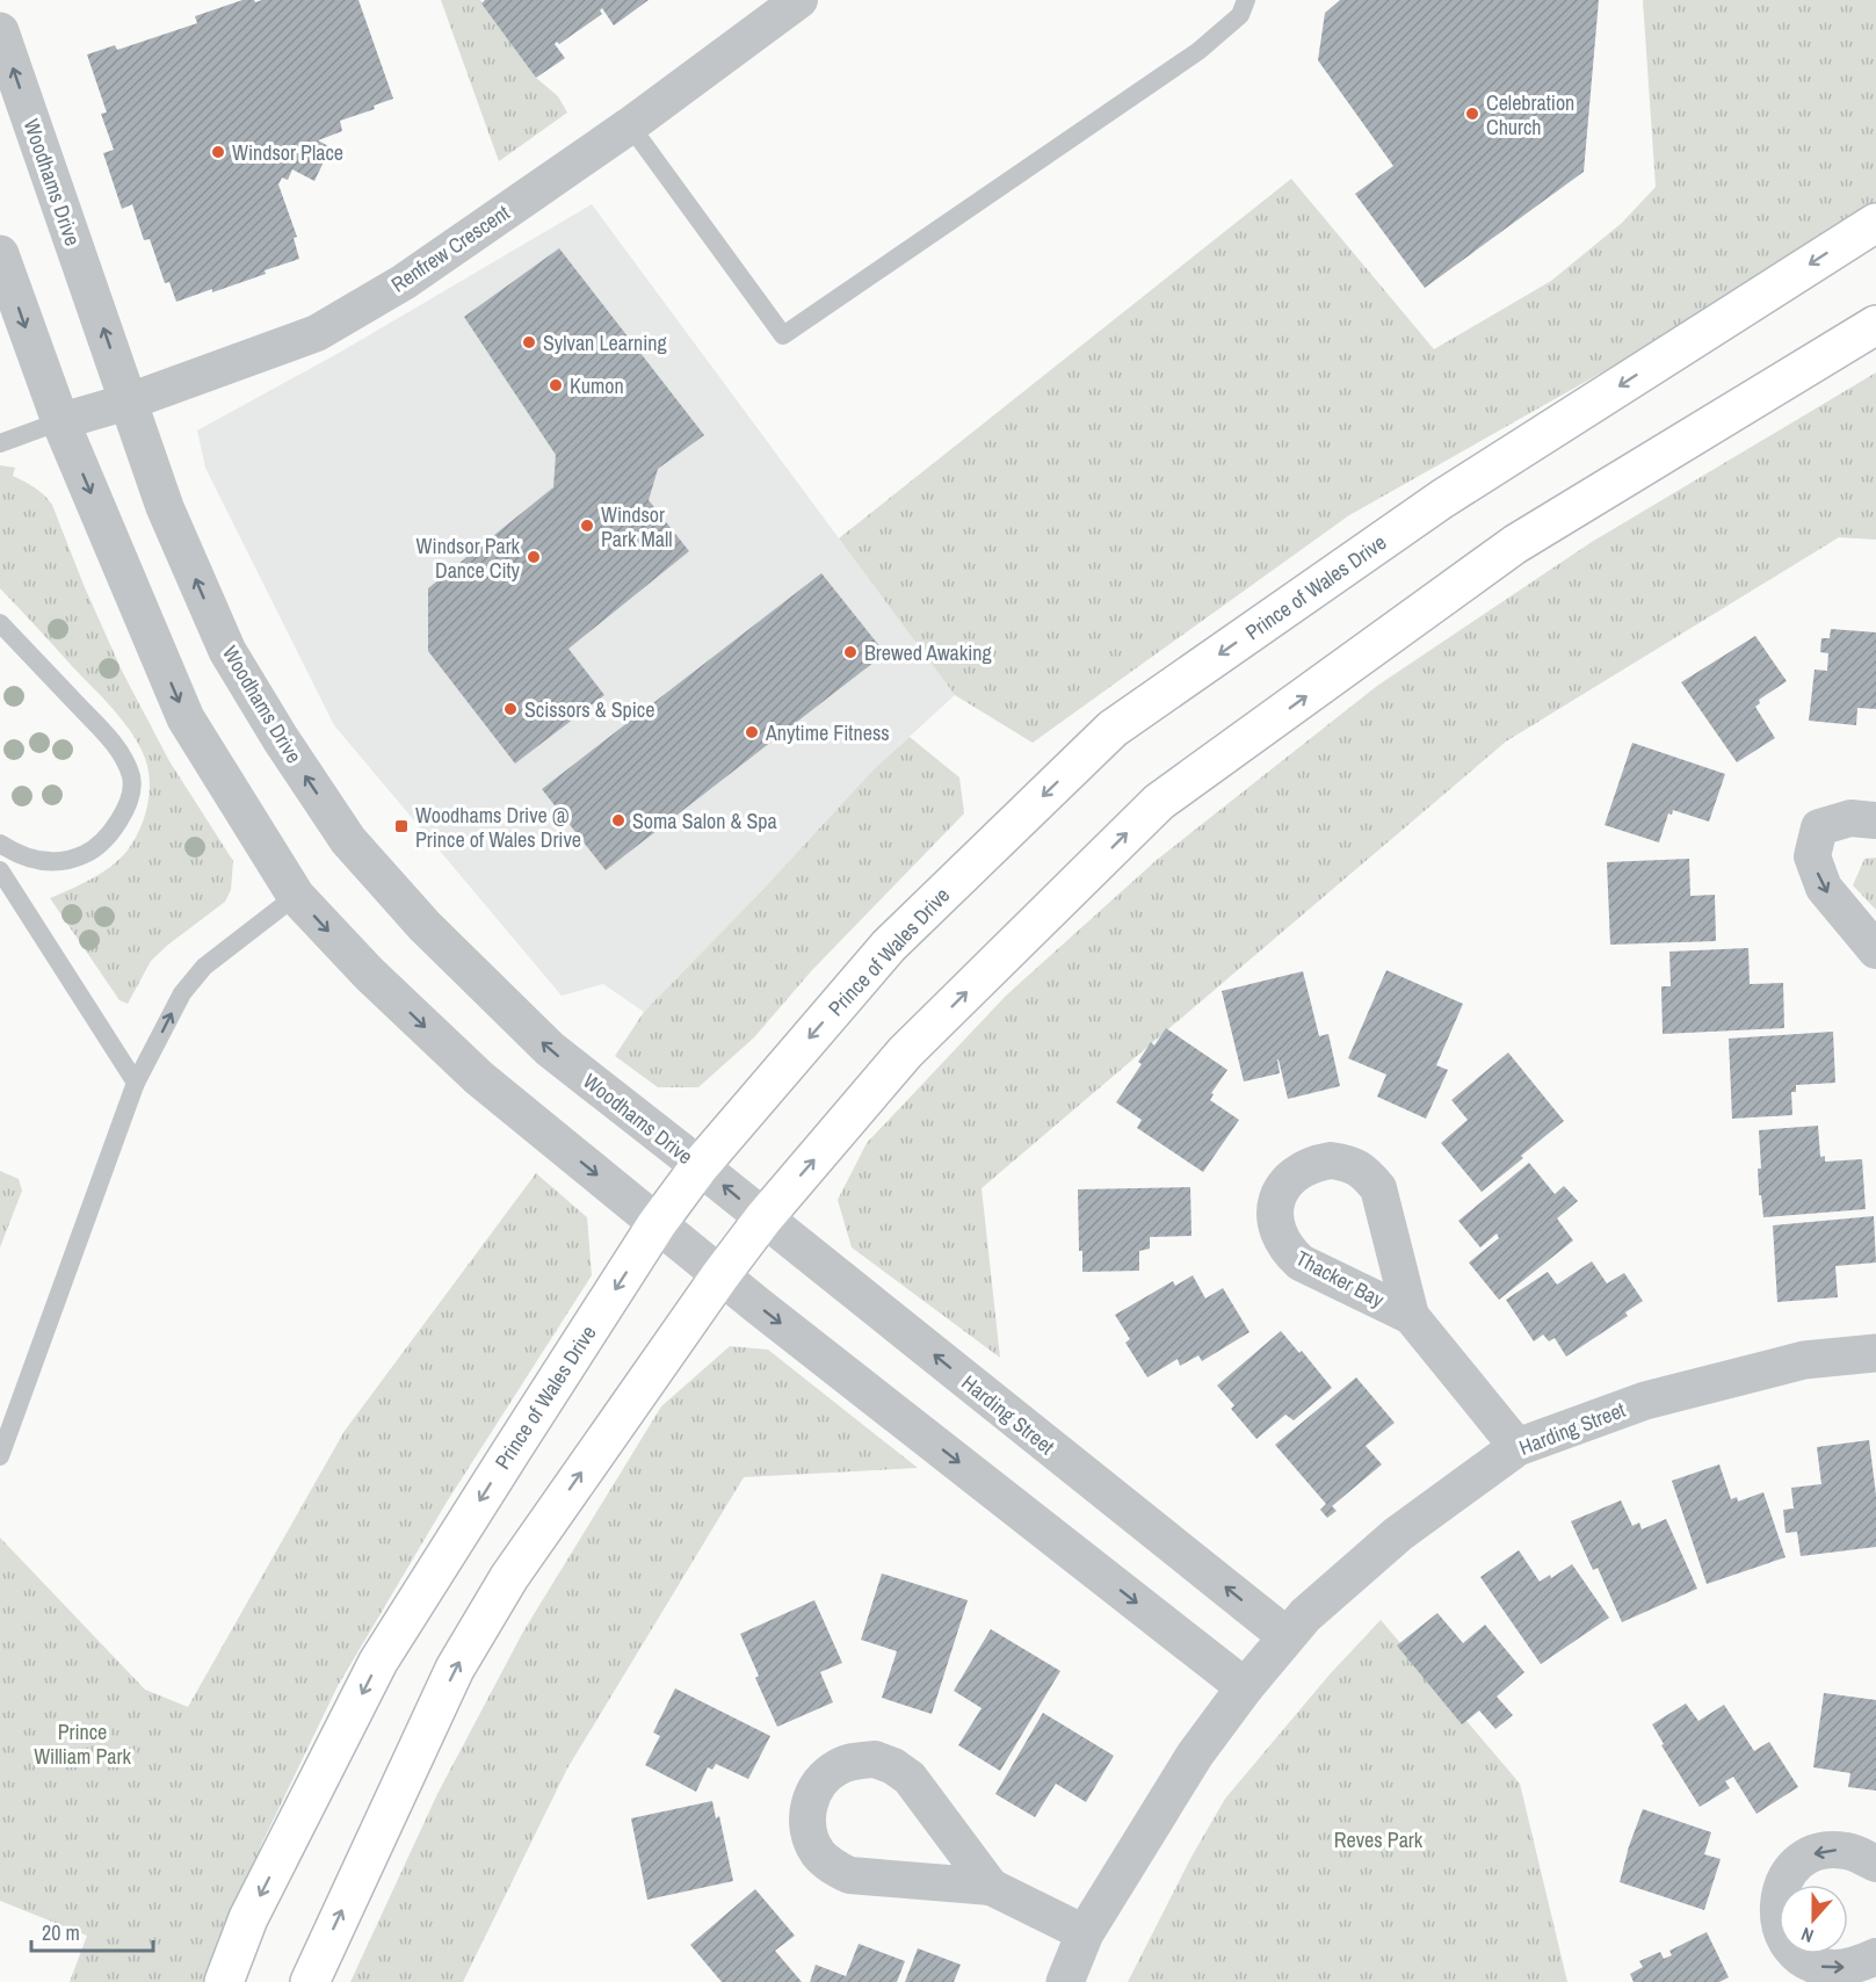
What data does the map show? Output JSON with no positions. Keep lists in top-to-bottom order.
{
  "streets": {
    "main road": ["Prince of Wales Drive"],
    "street": ["Woodhams Drive", "Renfrew Crescent", "Harding Street"]
  },
  "crossings": [
    ["Woodhams Drive", "Renfrew Crescent"],
    ["Woodhams Drive", "Prince of Wales Drive"],
    ["Woodhams Drive", "Harding Street"]
  ],
  "parks": ["Prince William Park", "Reves Park"],
  "places": {
    "other": [
      "Celebration Church",
      "Windsor Place",
      "Sylvan Learning",
      "Kumon",
      "Windsor Park Mall",
      "Windsor Park Dance City",
      "Brewed Awaking",
      "Scissors & Spice",
      "Anytime Fitness",
      "Soma Salon & Spa"
    ],
    "transit": ["Woodhams Drive @ Prince of Wales Drive"]
  },
  "scale_bar": "20 m",
  "north": "bottom"
}
